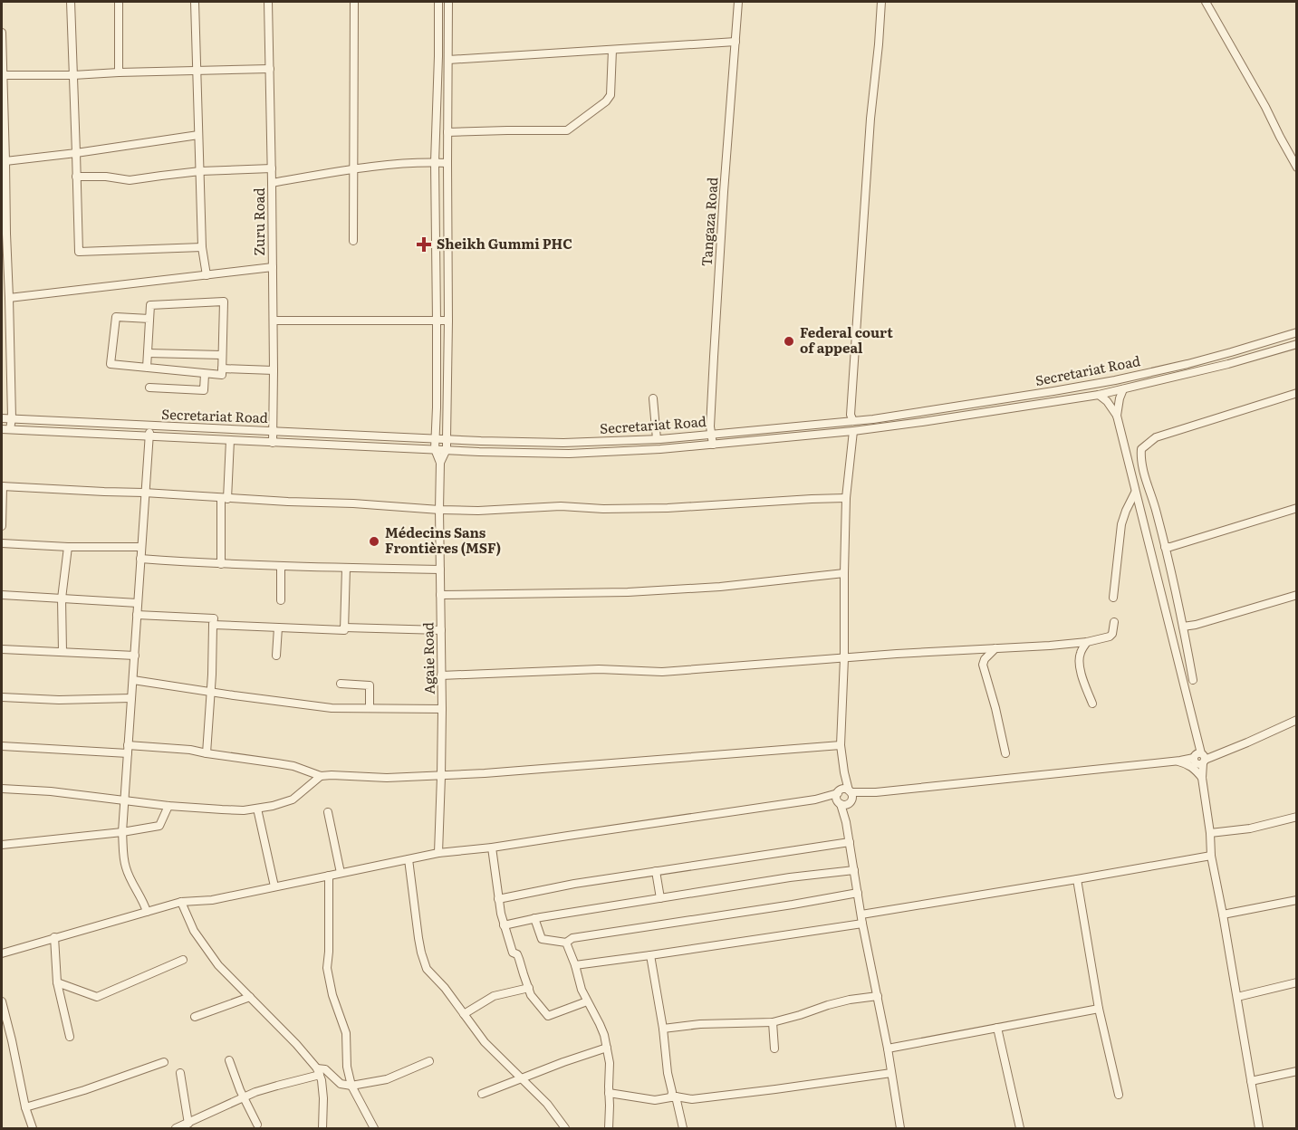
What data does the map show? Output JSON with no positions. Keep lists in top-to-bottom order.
{
  "streets": {
    "street": [
      "Zuru Road",
      "Tangaza Road",
      "Secretariat Road",
      "Agaie Road"
    ]
  },
  "crossings": [
    ["Zuru Road", "Secretariat Road"],
    ["Tangaza Road", "Secretariat Road"]
  ],
  "places": {
    "health": ["Sheikh Gummi PHC"],
    "other": ["Federal court of appeal", "Médecins Sans Frontières (MSF)"]
  }
}
